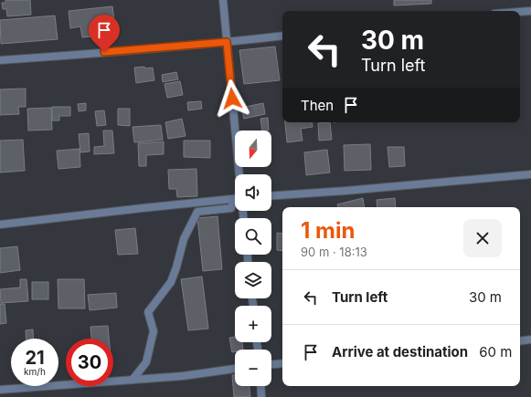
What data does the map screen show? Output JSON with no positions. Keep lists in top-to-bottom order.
{
  "north": "bottom",
  "page": {
    "turn": ["30 m", "Turn left"],
    "then": "Then",
    "map_buttons": ["+", "−"],
    "heading": ["1 min", "90 m · 18:13"],
    "list": [
      {
        "name": "Turn left",
        "value": "30 m"
      },
      {
        "name": "Arrive at destination",
        "value": "60 m"
      }
    ],
    "speed": "21 km/h",
    "limit": "30"
  }
}
